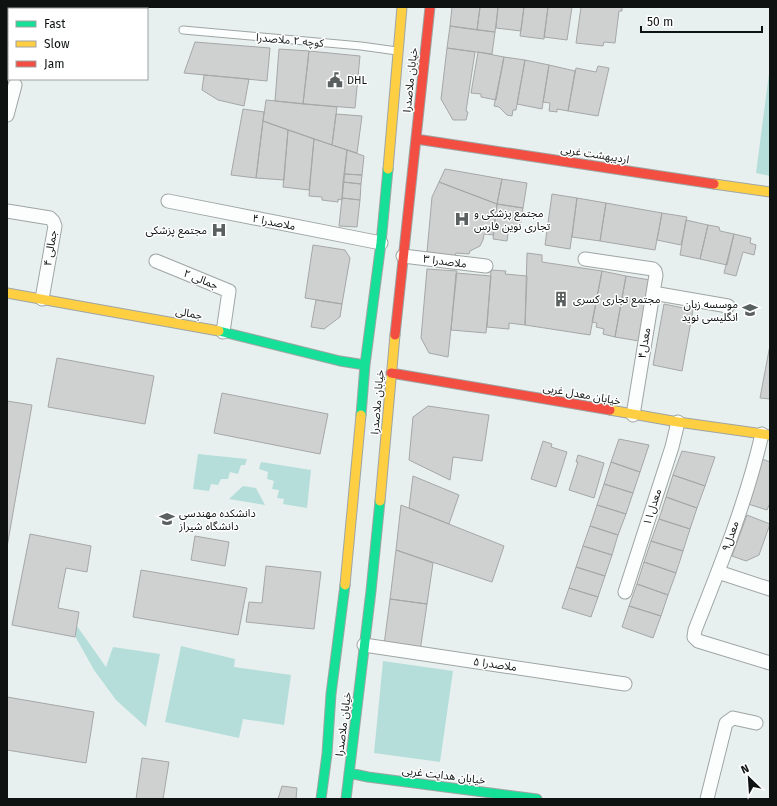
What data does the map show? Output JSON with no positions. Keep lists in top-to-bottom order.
{
  "streets": {
    "main road": [
      "خیابان ملاصدرا",
      "اردیبهشت غربی",
      "جمالی",
      "خیابان معدل غربی",
      "خیابان هدایت غربی"
    ],
    "street": [
      "۴ ملاصدرا",
      "۴ جمالی",
      "۳ ملاصدرا",
      "۲ جمالی",
      "معدل۴",
      "معدل۱۱",
      "معدل۹",
      "۵ ملاصدرا"
    ],
    "lane": ["کوچه ۲ ملاصدرا"]
  },
  "crossings": [
    ["کوچه ۲ ملاصدرا", "خیابان ملاصدرا"],
    ["خیابان ملاصدرا", "اردیبهشت غربی"],
    ["خیابان ملاصدرا", "۴ ملاصدرا"],
    ["خیابان ملاصدرا", "۳ ملاصدرا"],
    ["خیابان ملاصدرا", "جمالی"],
    ["خیابان ملاصدرا", "خیابان معدل غربی"],
    ["خیابان ملاصدرا", "۵ ملاصدرا"],
    ["خیابان ملاصدرا", "خیابان هدایت غربی"],
    ["۴ جمالی", "جمالی"],
    ["۲ جمالی", "جمالی"],
    ["معدل۴", "خیابان معدل غربی"],
    ["خیابان معدل غربی", "معدل۱۱"],
    ["خیابان معدل غربی", "معدل۹"]
  ],
  "places": {
    "public building": ["DHL"],
    "hospital": ["مجتمع پزشکی و تجاری نوین فارس", "مجتمع پزشکی"],
    "building": ["مجتمع تجاری کسری"],
    "school or university": ["موسسه زبان انگلیسی نوید", "دانشکده مهندسی دانشگاه شیراز"]
  },
  "legend": ["Fast", "Slow", "Jam"],
  "scale_bar": "50 m",
  "north": "top left"
}
